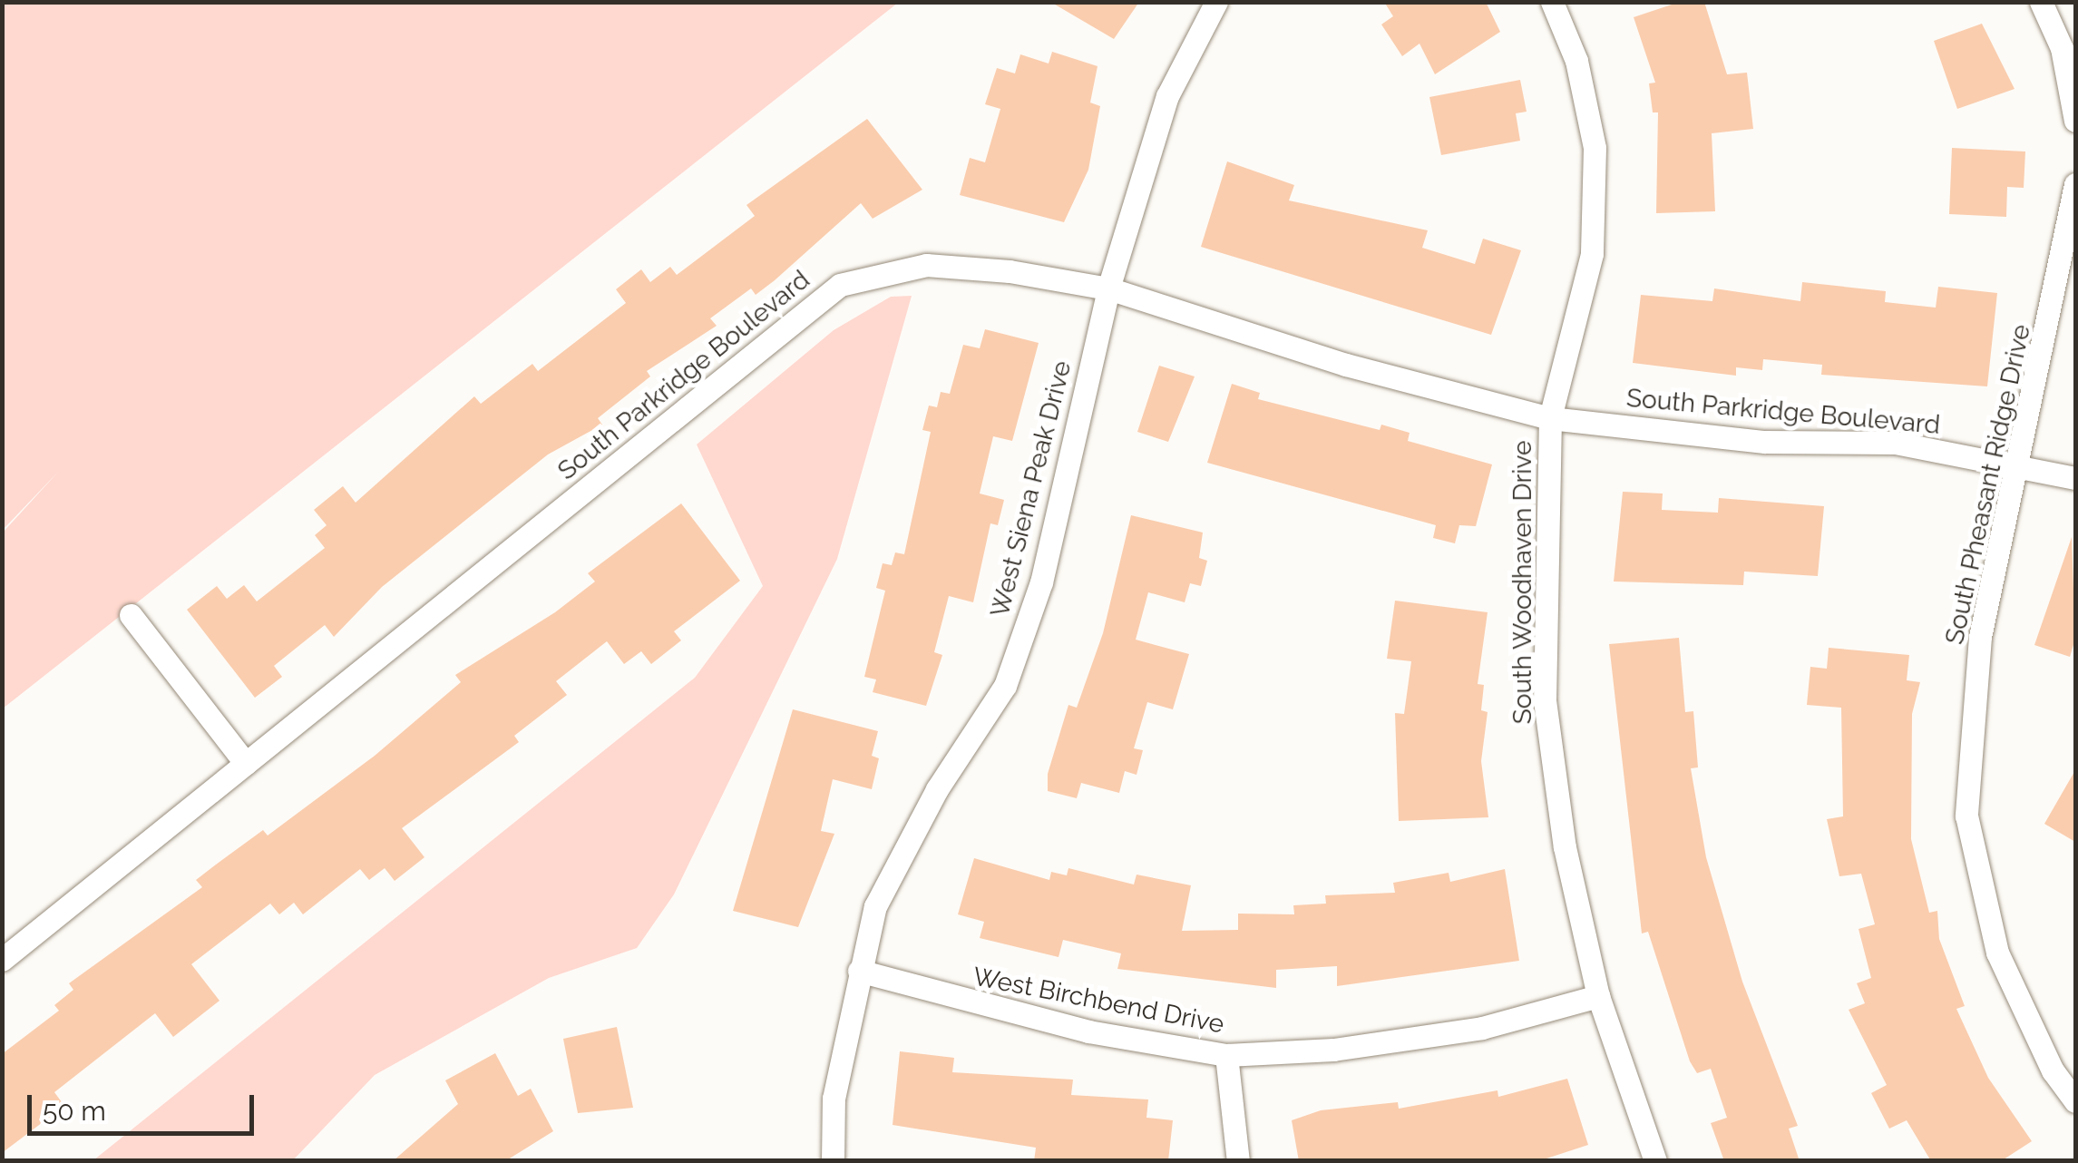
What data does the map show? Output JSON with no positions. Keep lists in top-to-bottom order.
{
  "streets": {
    "street": [
      "South Parkridge Boulevard",
      "South Pheasant Ridge Drive",
      "West Siena Peak Drive",
      "South Woodhaven Drive",
      "West Birchbend Drive"
    ]
  },
  "crossings": [
    ["South Parkridge Boulevard", "South Pheasant Ridge Drive"],
    ["South Parkridge Boulevard", "West Siena Peak Drive"],
    ["South Parkridge Boulevard", "South Woodhaven Drive"],
    ["West Siena Peak Drive", "West Birchbend Drive"],
    ["South Woodhaven Drive", "West Birchbend Drive"]
  ],
  "scale_bar": "50 m"
}
